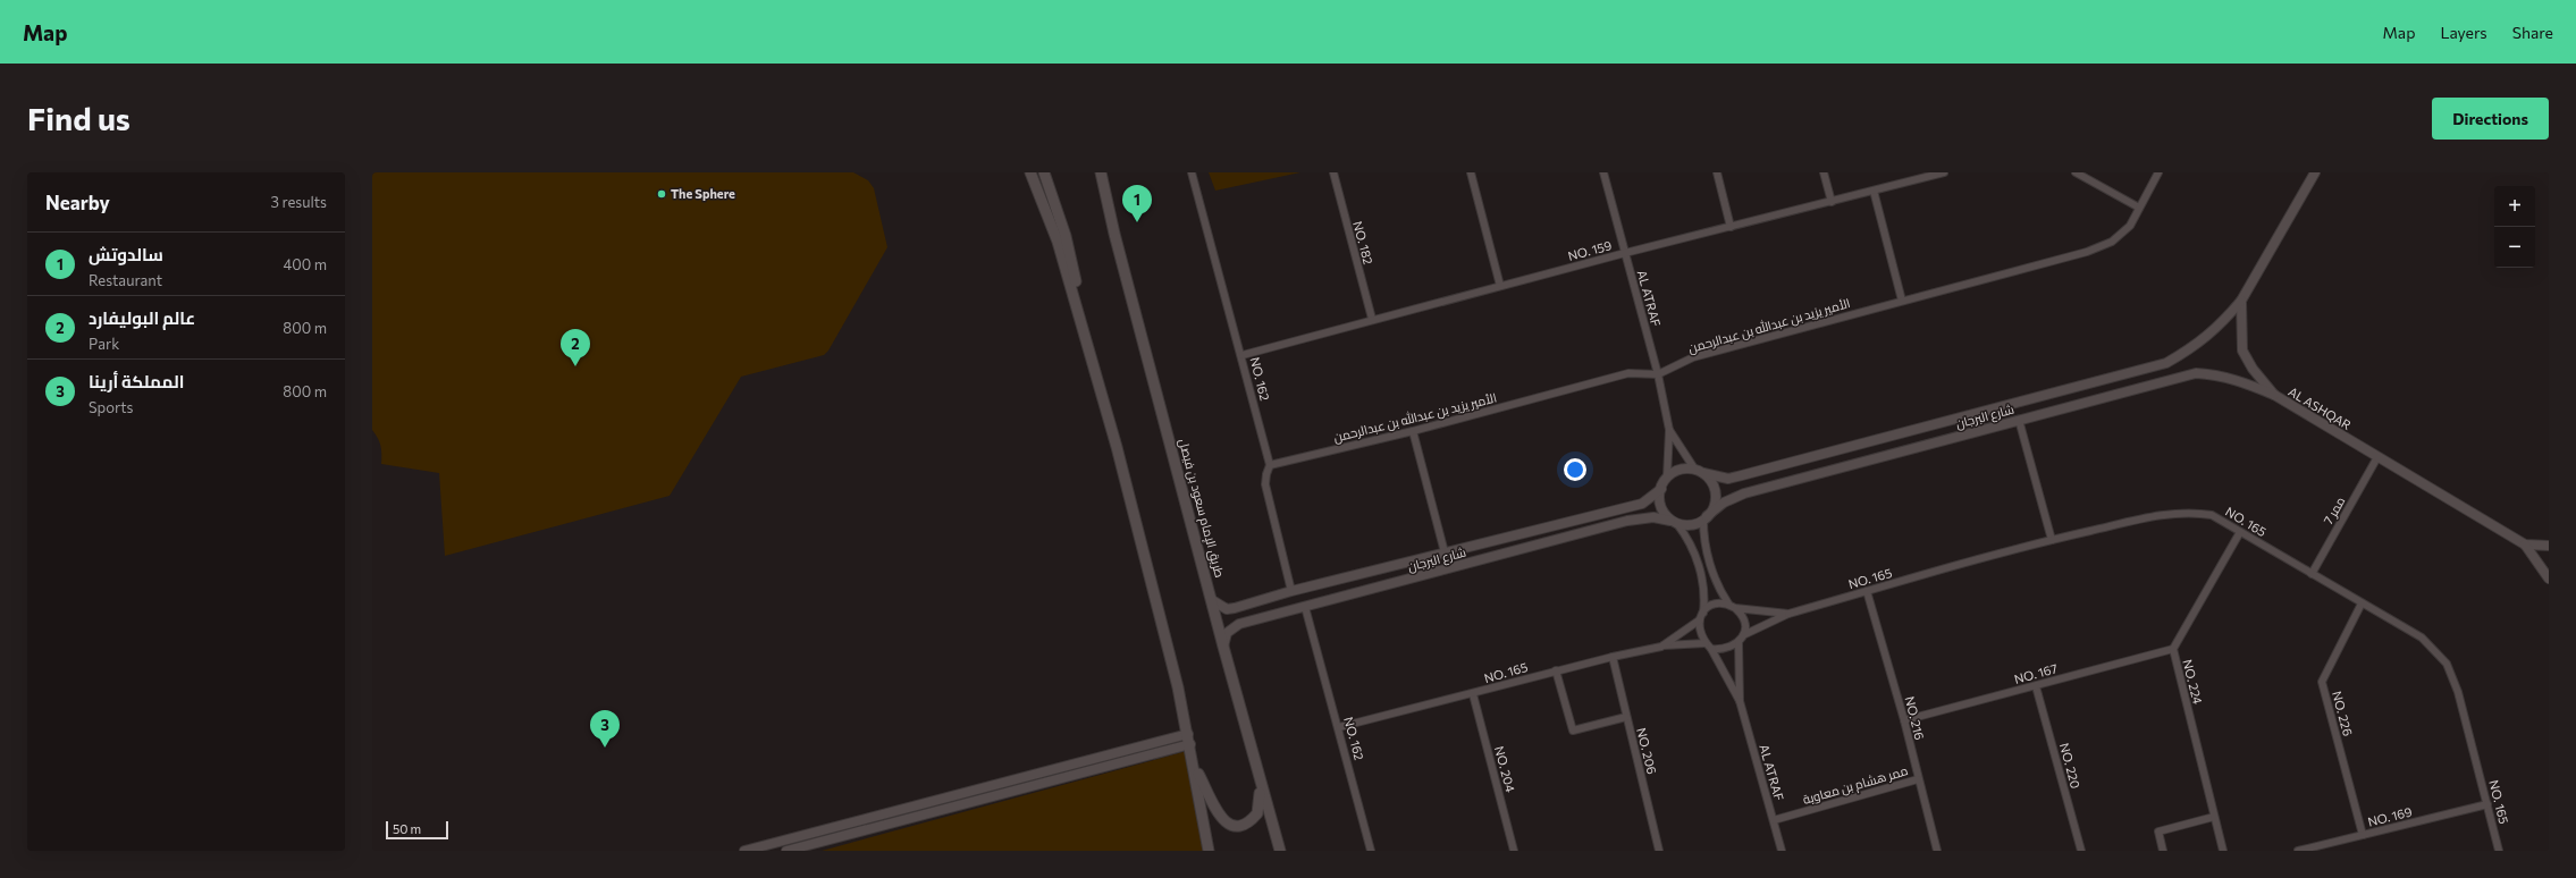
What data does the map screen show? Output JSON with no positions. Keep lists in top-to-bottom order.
{
  "streets": {
    "main road": ["طريق الإمام سعود بن فيصل"],
    "street": [
      "NO. 182",
      "NO. 159",
      "AL ATRAF",
      "الأمير يزيد بن عبدالله بن عبدالرحمن",
      "NO. 162",
      "AL ASHQAR",
      "شارع البرجان",
      "ممر 7",
      "NO. 165",
      "NO. 167",
      "NO. 224",
      "NO. 226",
      "NO. 216",
      "NO. 206",
      "NO. 220",
      "NO. 204",
      "ممر هشام بن معاوية",
      "NO. 169"
    ]
  },
  "crossings": [
    ["NO. 182", "NO. 159"],
    ["NO. 159", "AL ATRAF"],
    ["NO. 159", "NO. 162"],
    ["AL ATRAF", "الأمير يزيد بن عبدالله بن عبدالرحمن"],
    ["AL ATRAF", "NO. 165"],
    ["AL ATRAF", "ممر هشام بن معاوية"],
    ["الأمير يزيد بن عبدالله بن عبدالرحمن", "NO. 162"],
    ["NO. 162", "شارع البرجان"],
    ["NO. 162", "NO. 165"],
    ["AL ASHQAR", "شارع البرجان"],
    ["AL ASHQAR", "ممر 7"],
    ["شارع البرجان", "طريق الإمام سعود بن فيصل"],
    ["ممر 7", "NO. 165"],
    ["NO. 165", "NO. 224"],
    ["NO. 165", "NO. 226"],
    ["NO. 165", "NO. 216"],
    ["NO. 165", "NO. 206"],
    ["NO. 165", "NO. 204"],
    ["NO. 165", "NO. 169"],
    ["NO. 167", "NO. 224"],
    ["NO. 167", "NO. 216"],
    ["NO. 167", "NO. 220"],
    ["NO. 226", "NO. 169"],
    ["NO. 216", "ممر هشام بن معاوية"]
  ],
  "places": ["The Sphere"],
  "scale_bar": "50 m",
  "page": {
    "header": "Map",
    "nav": ["Map", "Layers", "Share"],
    "buttons": "Directions",
    "title": "Find us",
    "heading": ["Nearby", "3 results"],
    "pins": ["1", "2", "3"],
    "map_buttons": ["+", "−"],
    "list": [
      {
        "mark": "1",
        "name": "سالدوتش",
        "note": "Restaurant",
        "value": "400 m"
      },
      {
        "mark": "2",
        "name": "عالم البوليفارد",
        "note": "Park",
        "value": "800 m"
      },
      {
        "mark": "3",
        "name": "المملكة أرينا",
        "note": "Sports",
        "value": "800 m"
      }
    ],
    "scale": "50 m"
  }
}
